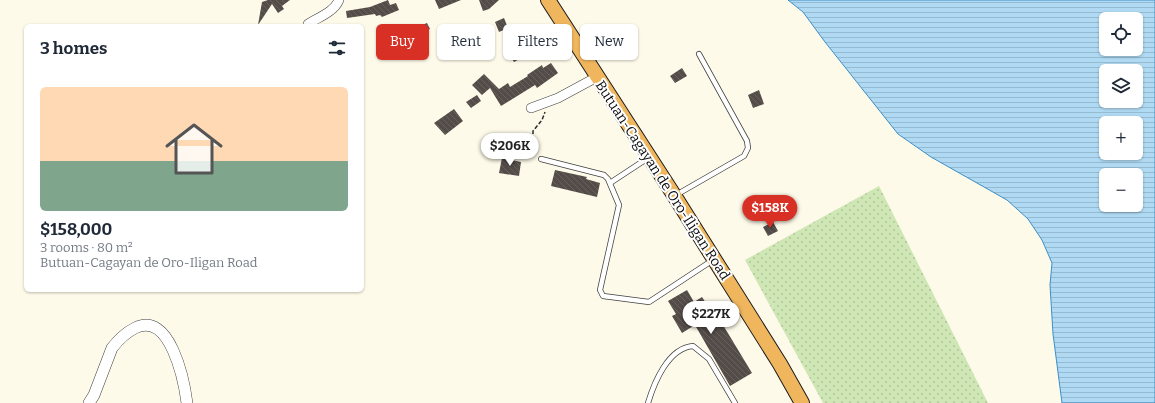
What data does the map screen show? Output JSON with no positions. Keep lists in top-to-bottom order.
{
  "streets": {
    "highway": ["Butuan-Cagayan de Oro-Iligan Road"]
  },
  "page": {
    "map_buttons": ["+", "−"],
    "chip": [
      "Buy",
      "Rent",
      "Filters",
      "New"
    ],
    "heading": "3 homes",
    "list": [
      {
        "name": "$158,000",
        "note": "3 rooms · 80 m² · Butuan-Cagayan de Oro-Iligan Road"
      }
    ],
    "price": ["$206K", "$158K", "$227K"]
  }
}
